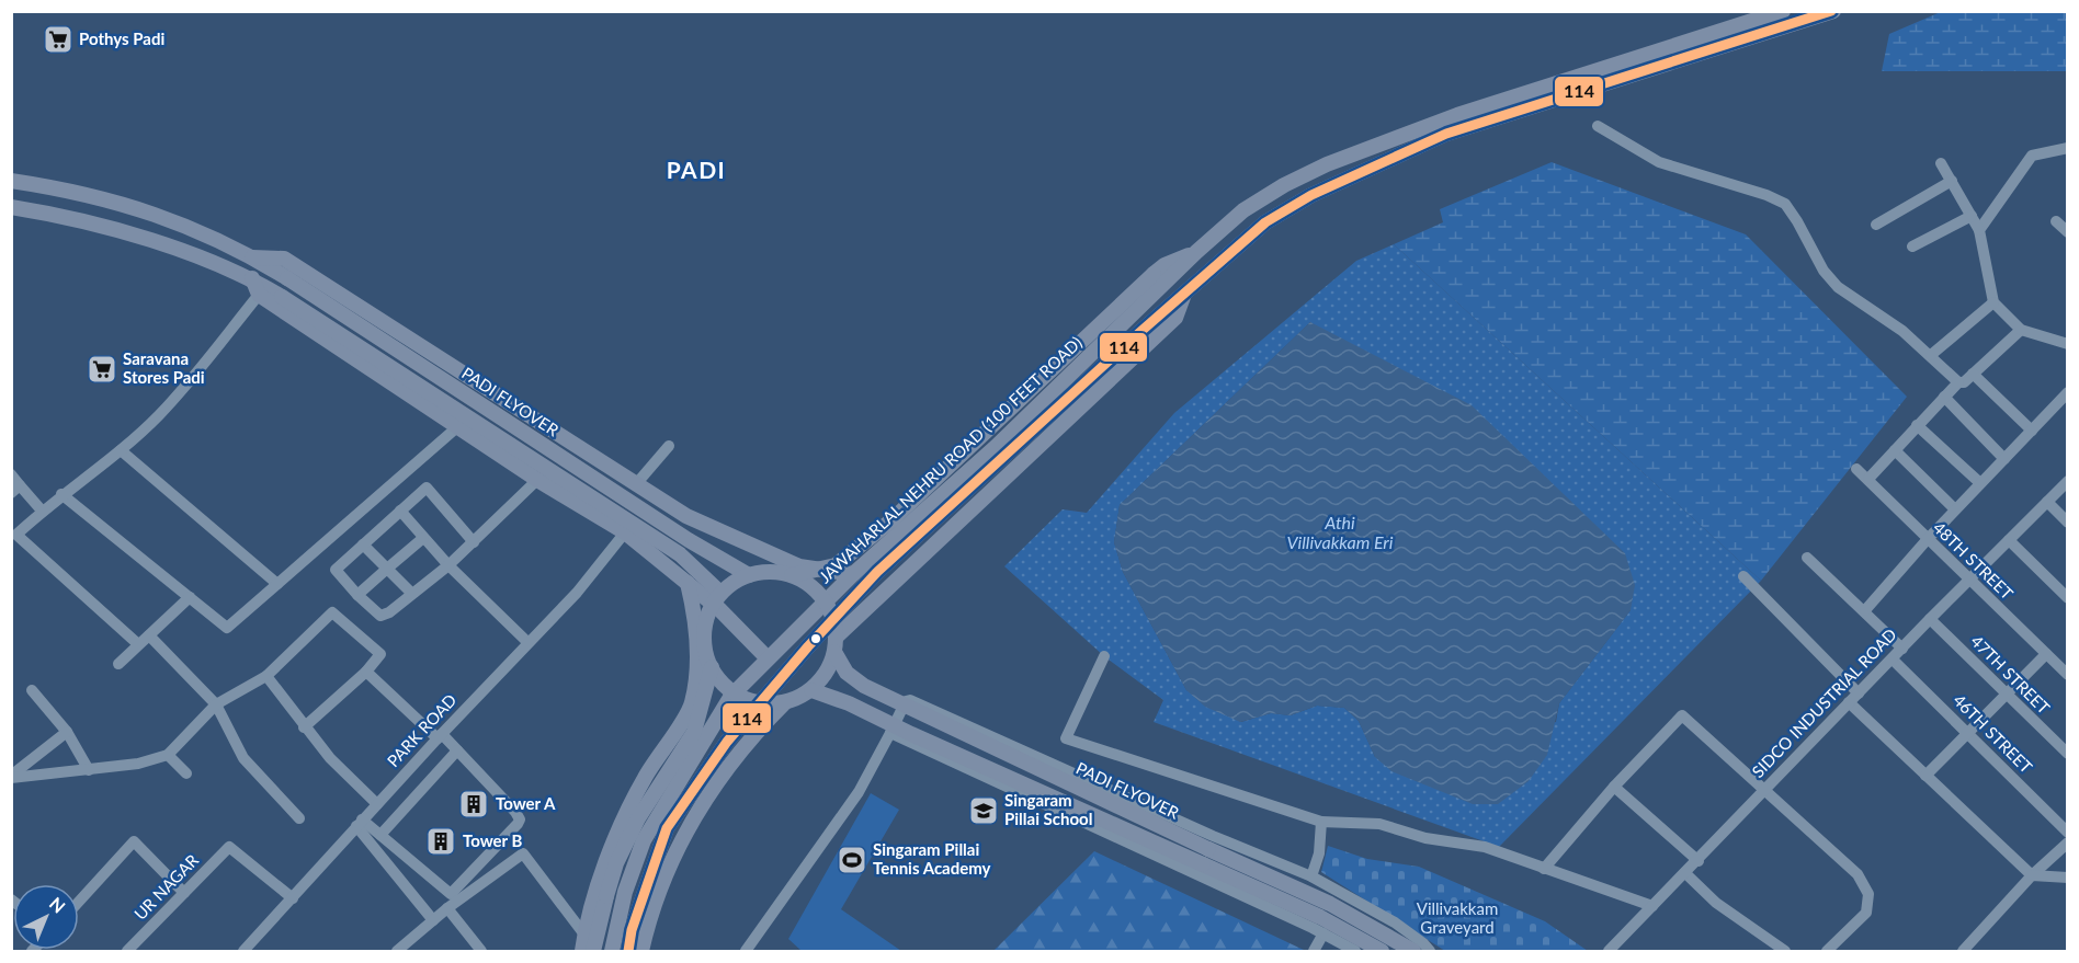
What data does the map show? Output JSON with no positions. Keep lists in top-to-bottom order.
{
  "streets": {
    "main road": ["PADI FLYOVER", "JAWAHARLAL NEHRU ROAD (100 FEET ROAD)"],
    "street": [
      "48TH STREET",
      "47TH STREET",
      "SIDCO INDUSTRIAL ROAD",
      "PARK ROAD",
      "46TH STREET",
      "UR NAGAR"
    ]
  },
  "crossings": [
    ["48TH STREET", "SIDCO INDUSTRIAL ROAD"],
    ["47TH STREET", "SIDCO INDUSTRIAL ROAD"],
    ["SIDCO INDUSTRIAL ROAD", "46TH STREET"],
    ["PARK ROAD", "UR NAGAR"]
  ],
  "districts": ["PADI"],
  "water": ["Athi Villivakkam Eri"],
  "parks": ["Villivakkam Graveyard"],
  "places": {
    "supermarket": ["Pothys Padi", "Saravana Stores Padi"],
    "building": ["Tower A", "Tower B"],
    "school or university": ["Singaram Pillai School"],
    "sports": ["Singaram Pillai Tennis Academy"]
  },
  "lines": ["transit line 114"],
  "north": "top right"
}
